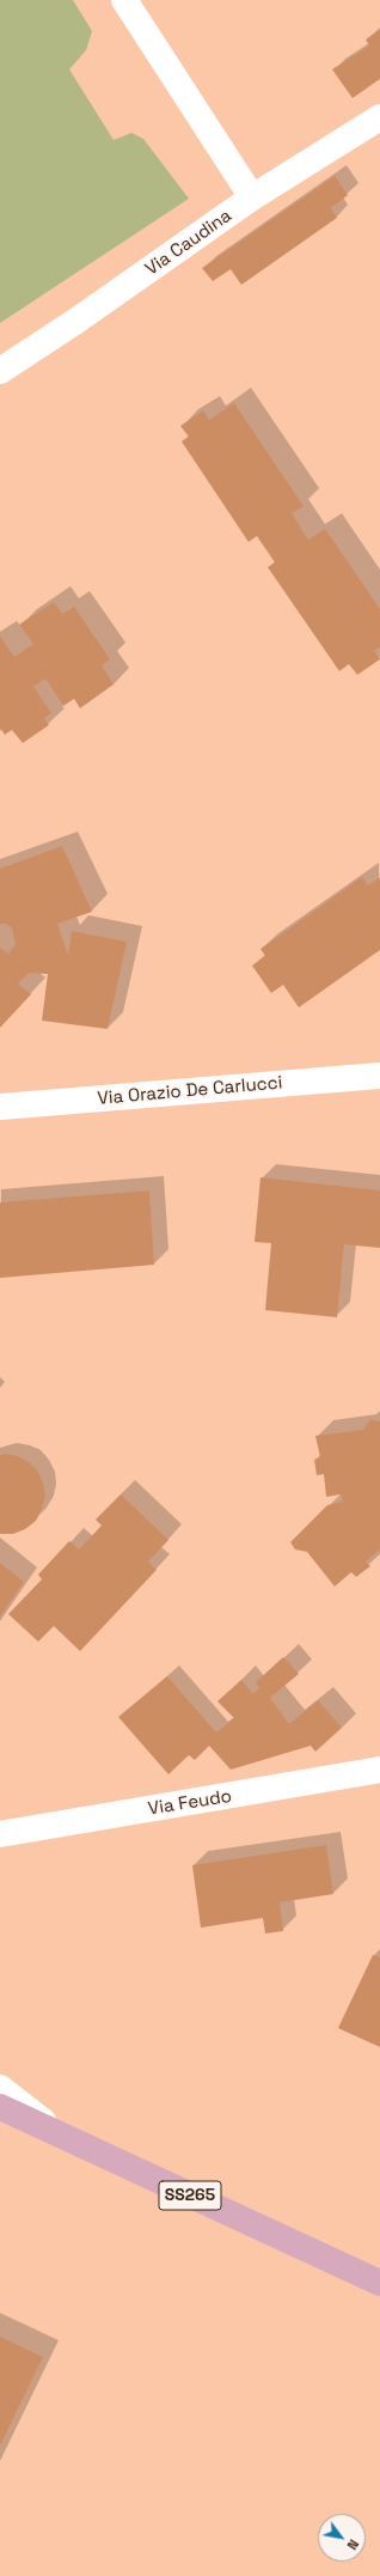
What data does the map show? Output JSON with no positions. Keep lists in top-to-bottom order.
{
  "streets": {
    "main road": ["SS265"],
    "street": ["Via Caudina", "Via Orazio De Carlucci", "Via Feudo"]
  },
  "north": "bottom right"
}
